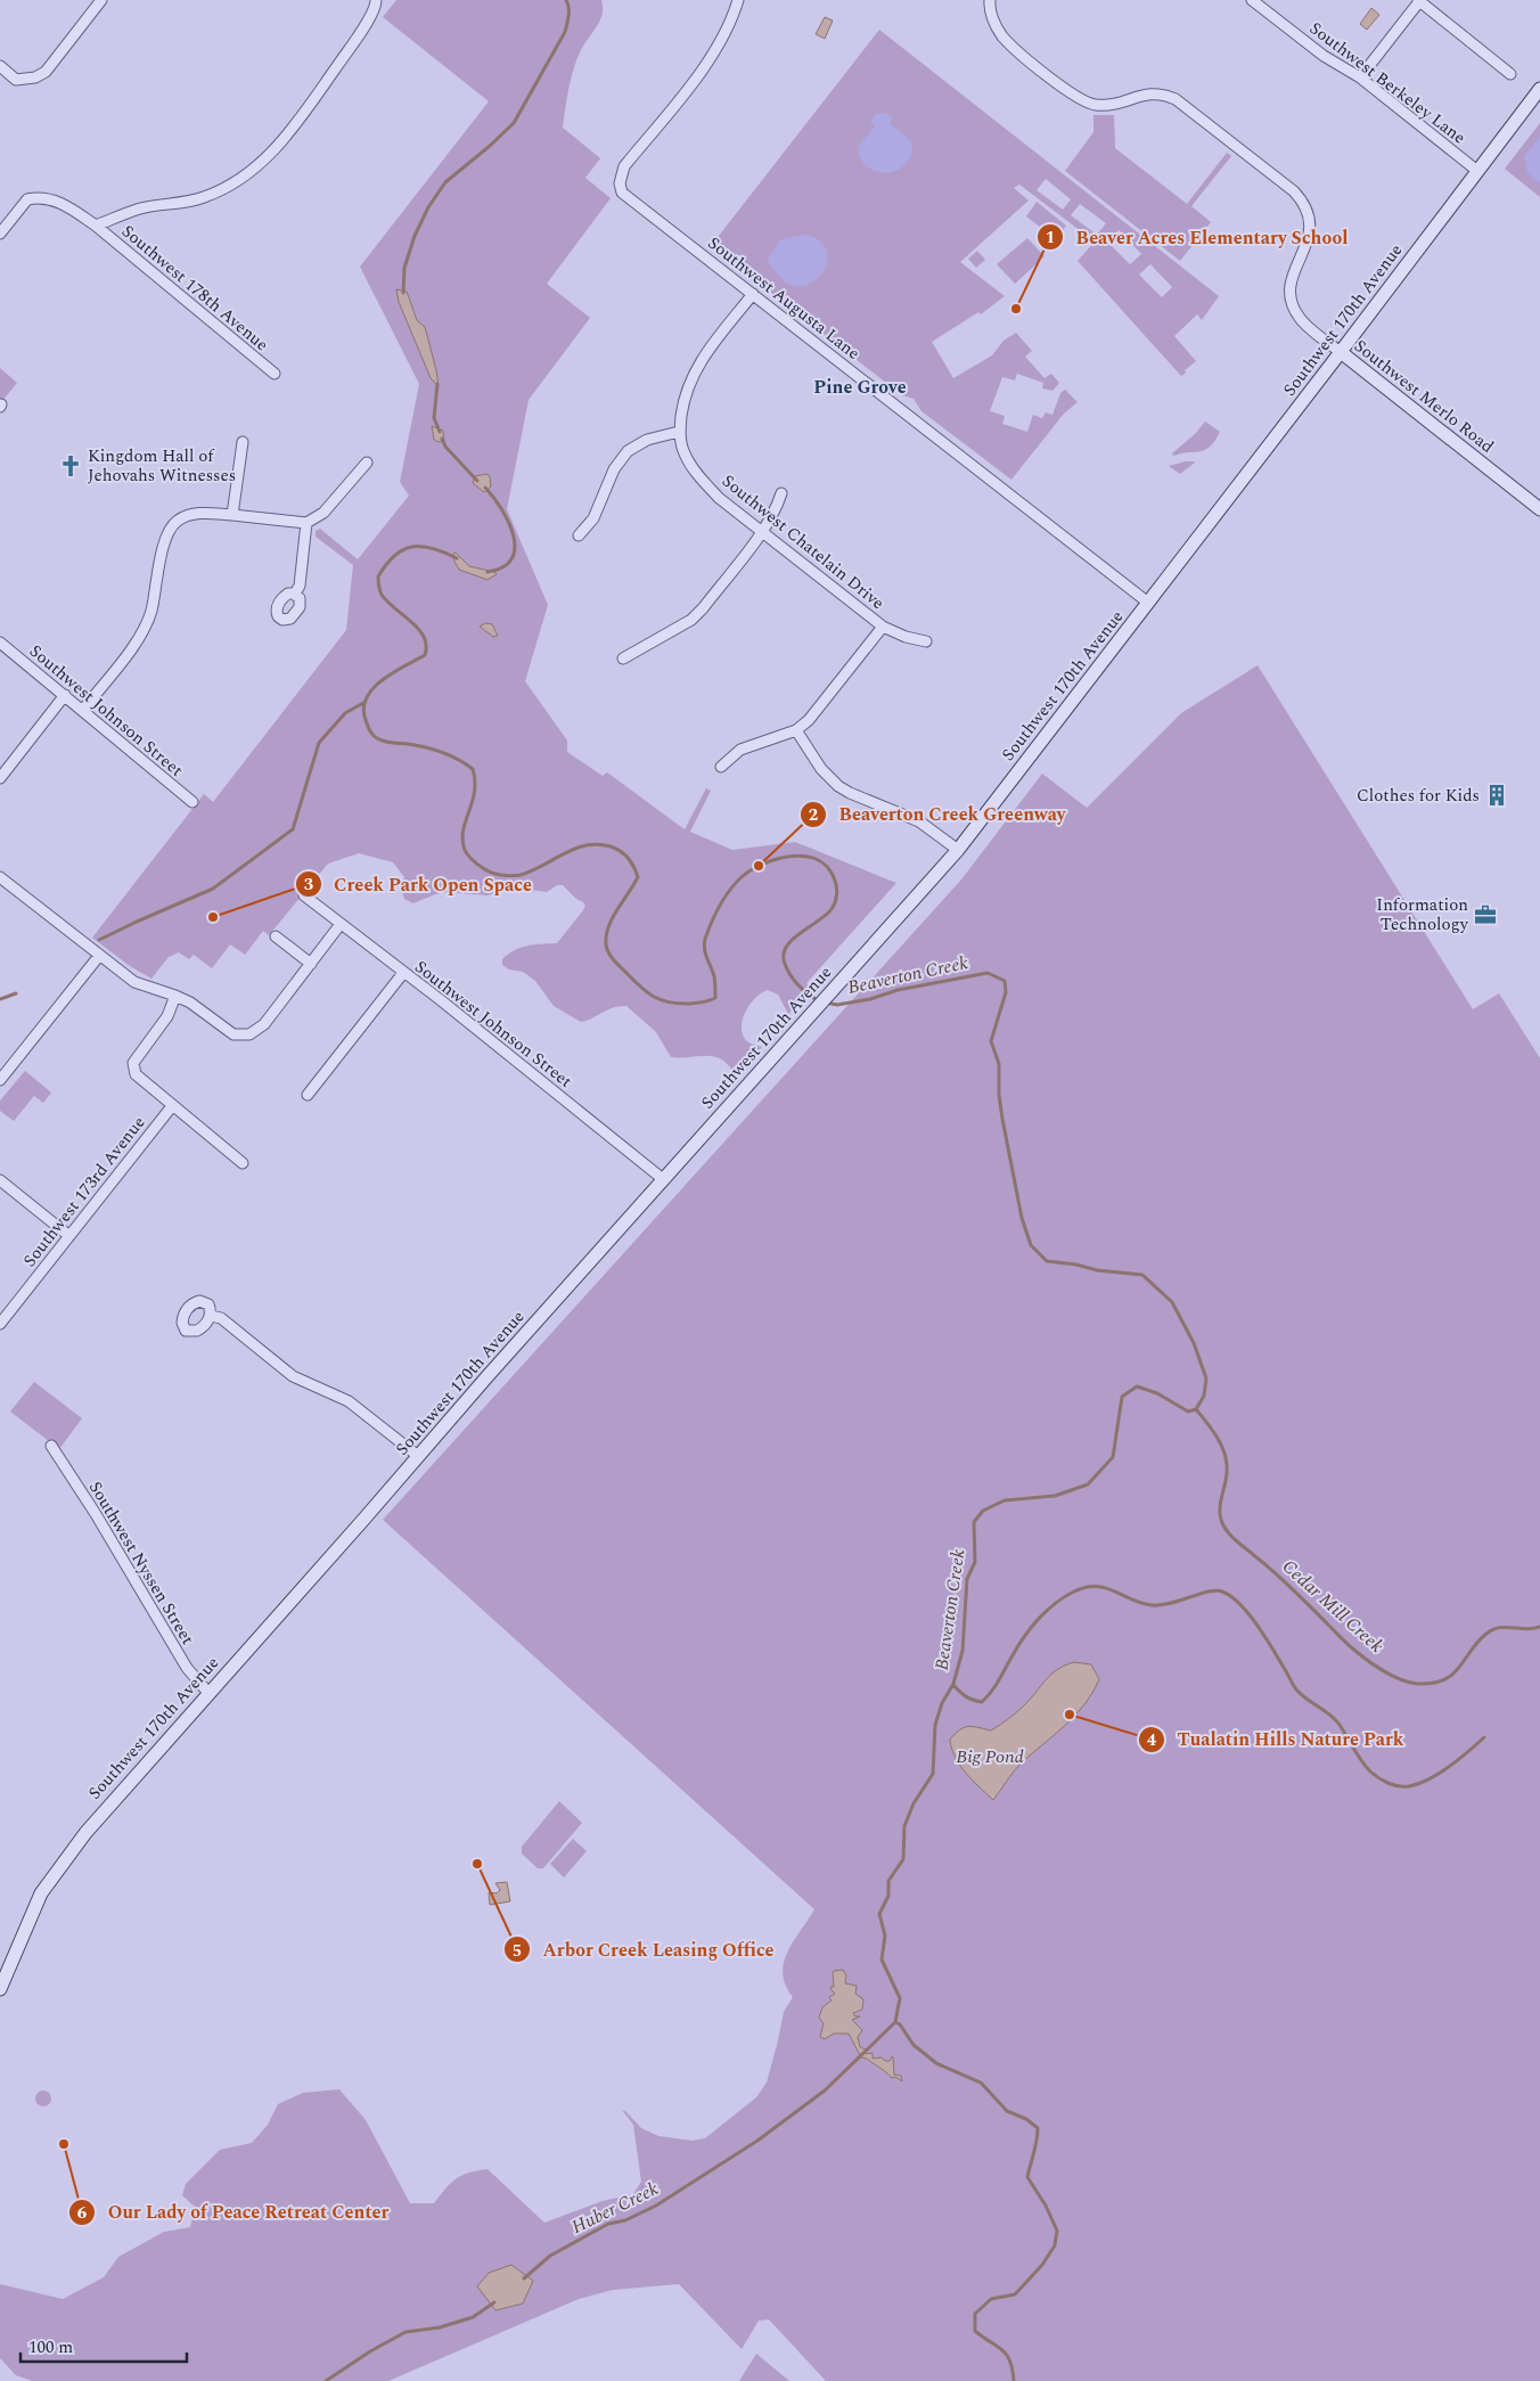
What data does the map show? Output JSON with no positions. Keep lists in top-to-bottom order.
{
  "streets": {
    "main road": ["Southwest 170th Avenue", "Southwest Merlo Road"],
    "street": [
      "Southwest Berkeley Lane",
      "Southwest 178th Avenue",
      "Southwest Augusta Lane",
      "Southwest Chatelain Drive",
      "Southwest Johnson Street",
      "Southwest 173rd Avenue",
      "Southwest Nyssen Street"
    ]
  },
  "crossings": [
    ["Southwest Berkeley Lane", "Southwest 170th Avenue"],
    ["Southwest Augusta Lane", "Southwest 170th Avenue"],
    ["Southwest Augusta Lane", "Southwest Chatelain Drive"],
    ["Southwest 170th Avenue", "Southwest Merlo Road"],
    ["Southwest 170th Avenue", "Southwest Johnson Street"],
    ["Southwest 170th Avenue", "Southwest Nyssen Street"]
  ],
  "districts": ["Pine Grove"],
  "water": [
    "Beaverton Creek",
    "Cedar Mill Creek",
    "Big Pond",
    "Huber Creek"
  ],
  "places": {
    "other": [
      "Beaver Acres Elementary School",
      "Beaverton Creek Greenway",
      "Creek Park Open Space",
      "Tualatin Hills Nature Park",
      "Arbor Creek Leasing Office",
      "Our Lady of Peace Retreat Center"
    ],
    "church": ["Kingdom Hall of Jehovahs Witnesses"],
    "building": ["Clothes for Kids"],
    "office": ["Information Technology"]
  },
  "scale_bar": "100 m"
}
